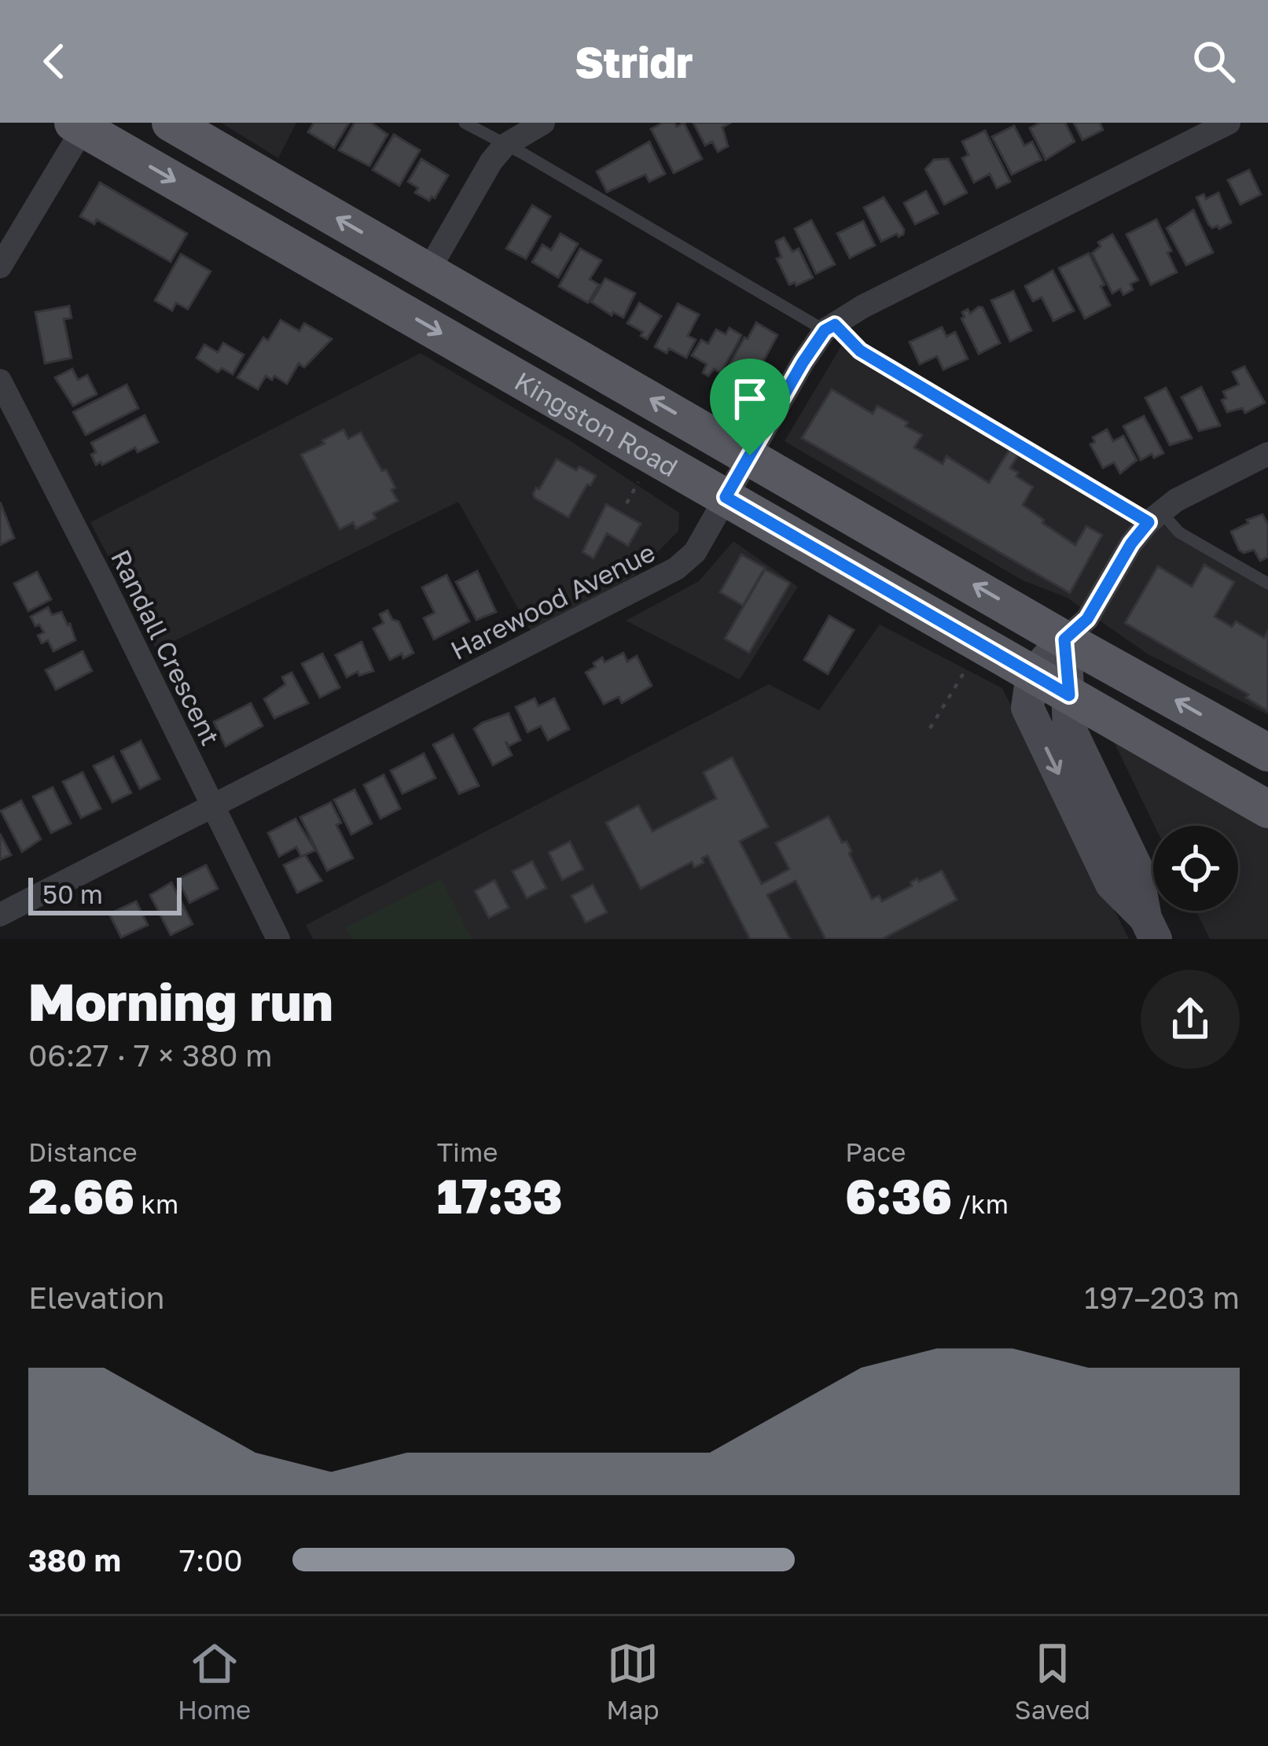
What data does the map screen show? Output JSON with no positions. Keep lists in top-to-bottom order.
{
  "streets": {
    "main road": ["Kingston Road"],
    "street": ["Harewood Avenue", "Randall Crescent"]
  },
  "crossings": [
    ["Kingston Road", "Harewood Avenue"],
    ["Harewood Avenue", "Randall Crescent"]
  ],
  "scale_bar": "50 m",
  "page": {
    "header": "Stridr",
    "scale": "50 m",
    "heading": ["Morning run", "06:27 · 7 × 380 m"],
    "stats": [
      ["Distance", "2.66 km"],
      ["Time", "17:33"],
      ["Pace", "6:36 /km"]
    ],
    "chart": ["Elevation", "197–203 m"],
    "list": [
      {
        "name": "380 m",
        "note": "7:00"
      }
    ],
    "tabs": ["Home", "Map", "Saved"]
  }
}
